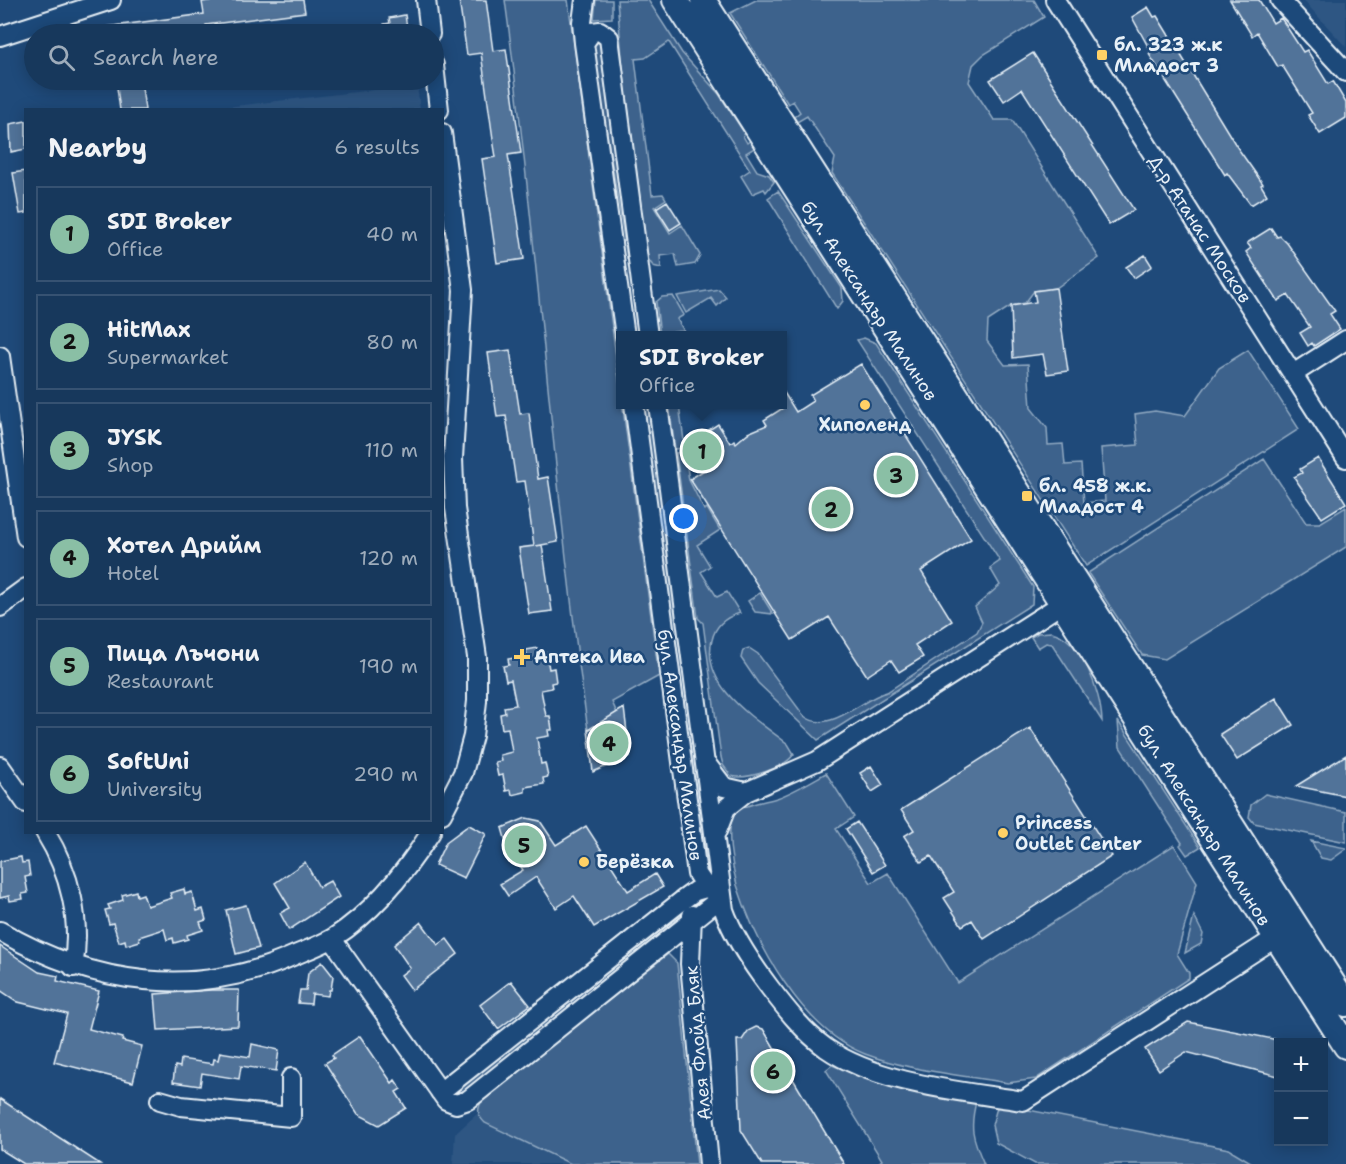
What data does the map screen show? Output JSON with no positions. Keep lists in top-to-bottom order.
{
  "streets": {
    "main road": ["бул. Александър Малинов"],
    "street": ["Д-р Атанас Москов", "Алея Флойд Бляк"]
  },
  "crossings": [
    ["бул. Александър Малинов", "Алея Флойд Бляк"]
  ],
  "places": {
    "transit": ["бл. 323 ж.к Младост 3", "бл. 458 ж.к. Младост 4"],
    "other": ["Хиполенд", "Princess Outlet Center", "Берёзка"],
    "health": ["Аптека Ива"]
  },
  "page": {
    "search": "Search here",
    "heading": ["Nearby", "6 results"],
    "list": [
      {
        "mark": "1",
        "name": "SDI Broker",
        "note": "Office",
        "value": "40 m"
      },
      {
        "mark": "2",
        "name": "HitMax",
        "note": "Supermarket",
        "value": "80 m"
      },
      {
        "mark": "3",
        "name": "JYSK",
        "note": "Shop",
        "value": "110 m"
      },
      {
        "mark": "4",
        "name": "Хотел Дрийм",
        "note": "Hotel",
        "value": "120 m"
      },
      {
        "mark": "5",
        "name": "Пица Лъчони",
        "note": "Restaurant",
        "value": "190 m"
      },
      {
        "mark": "6",
        "name": "SoftUni",
        "note": "University",
        "value": "290 m"
      }
    ],
    "popup": ["SDI Broker", "Office"],
    "pins": [
      "1",
      "3",
      "2",
      "4",
      "5",
      "6"
    ],
    "map_buttons": ["+", "−"]
  }
}
